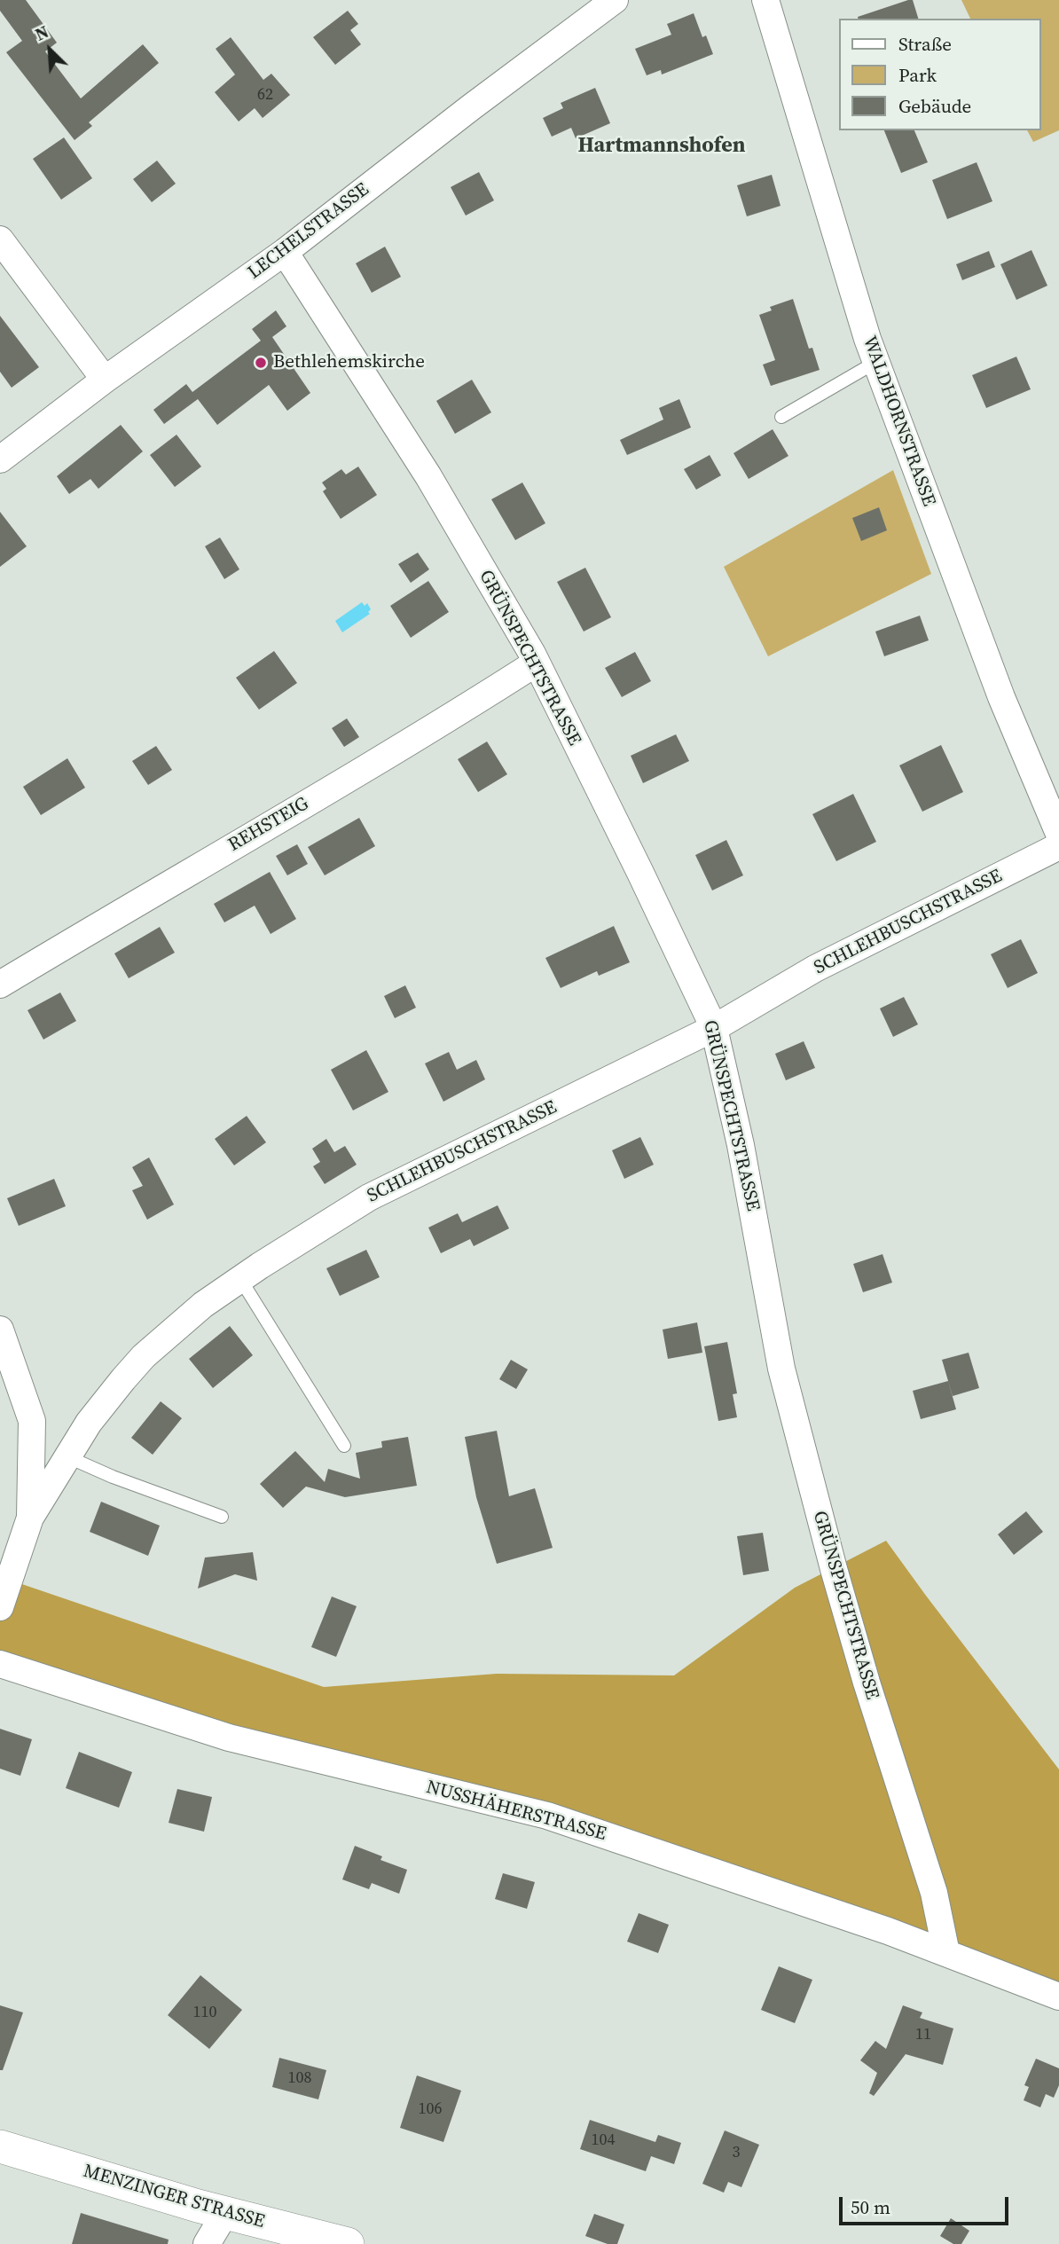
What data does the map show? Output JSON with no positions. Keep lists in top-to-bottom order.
{
  "streets": {
    "street": [
      "LECHELSTRASSE",
      "WALDHORNSTRASSE",
      "GRÜNSPECHTSTRASSE",
      "REHSTEIG",
      "SCHLEHBUSCHSTRASSE",
      "NUSSHÄHERSTRASSE",
      "MENZINGER STRASSE"
    ]
  },
  "crossings": [
    ["LECHELSTRASSE", "GRÜNSPECHTSTRASSE"],
    ["GRÜNSPECHTSTRASSE", "REHSTEIG"],
    ["GRÜNSPECHTSTRASSE", "SCHLEHBUSCHSTRASSE"],
    ["GRÜNSPECHTSTRASSE", "NUSSHÄHERSTRASSE"]
  ],
  "districts": ["Hartmannshofen"],
  "places": ["Bethlehemskirche"],
  "house_numbers": [
    "62",
    "110",
    "11",
    "108",
    "106",
    "104",
    "3"
  ],
  "legend": ["Straße", "Park", "Gebäude"],
  "scale_bar": "50 m",
  "north": "top left"
}
